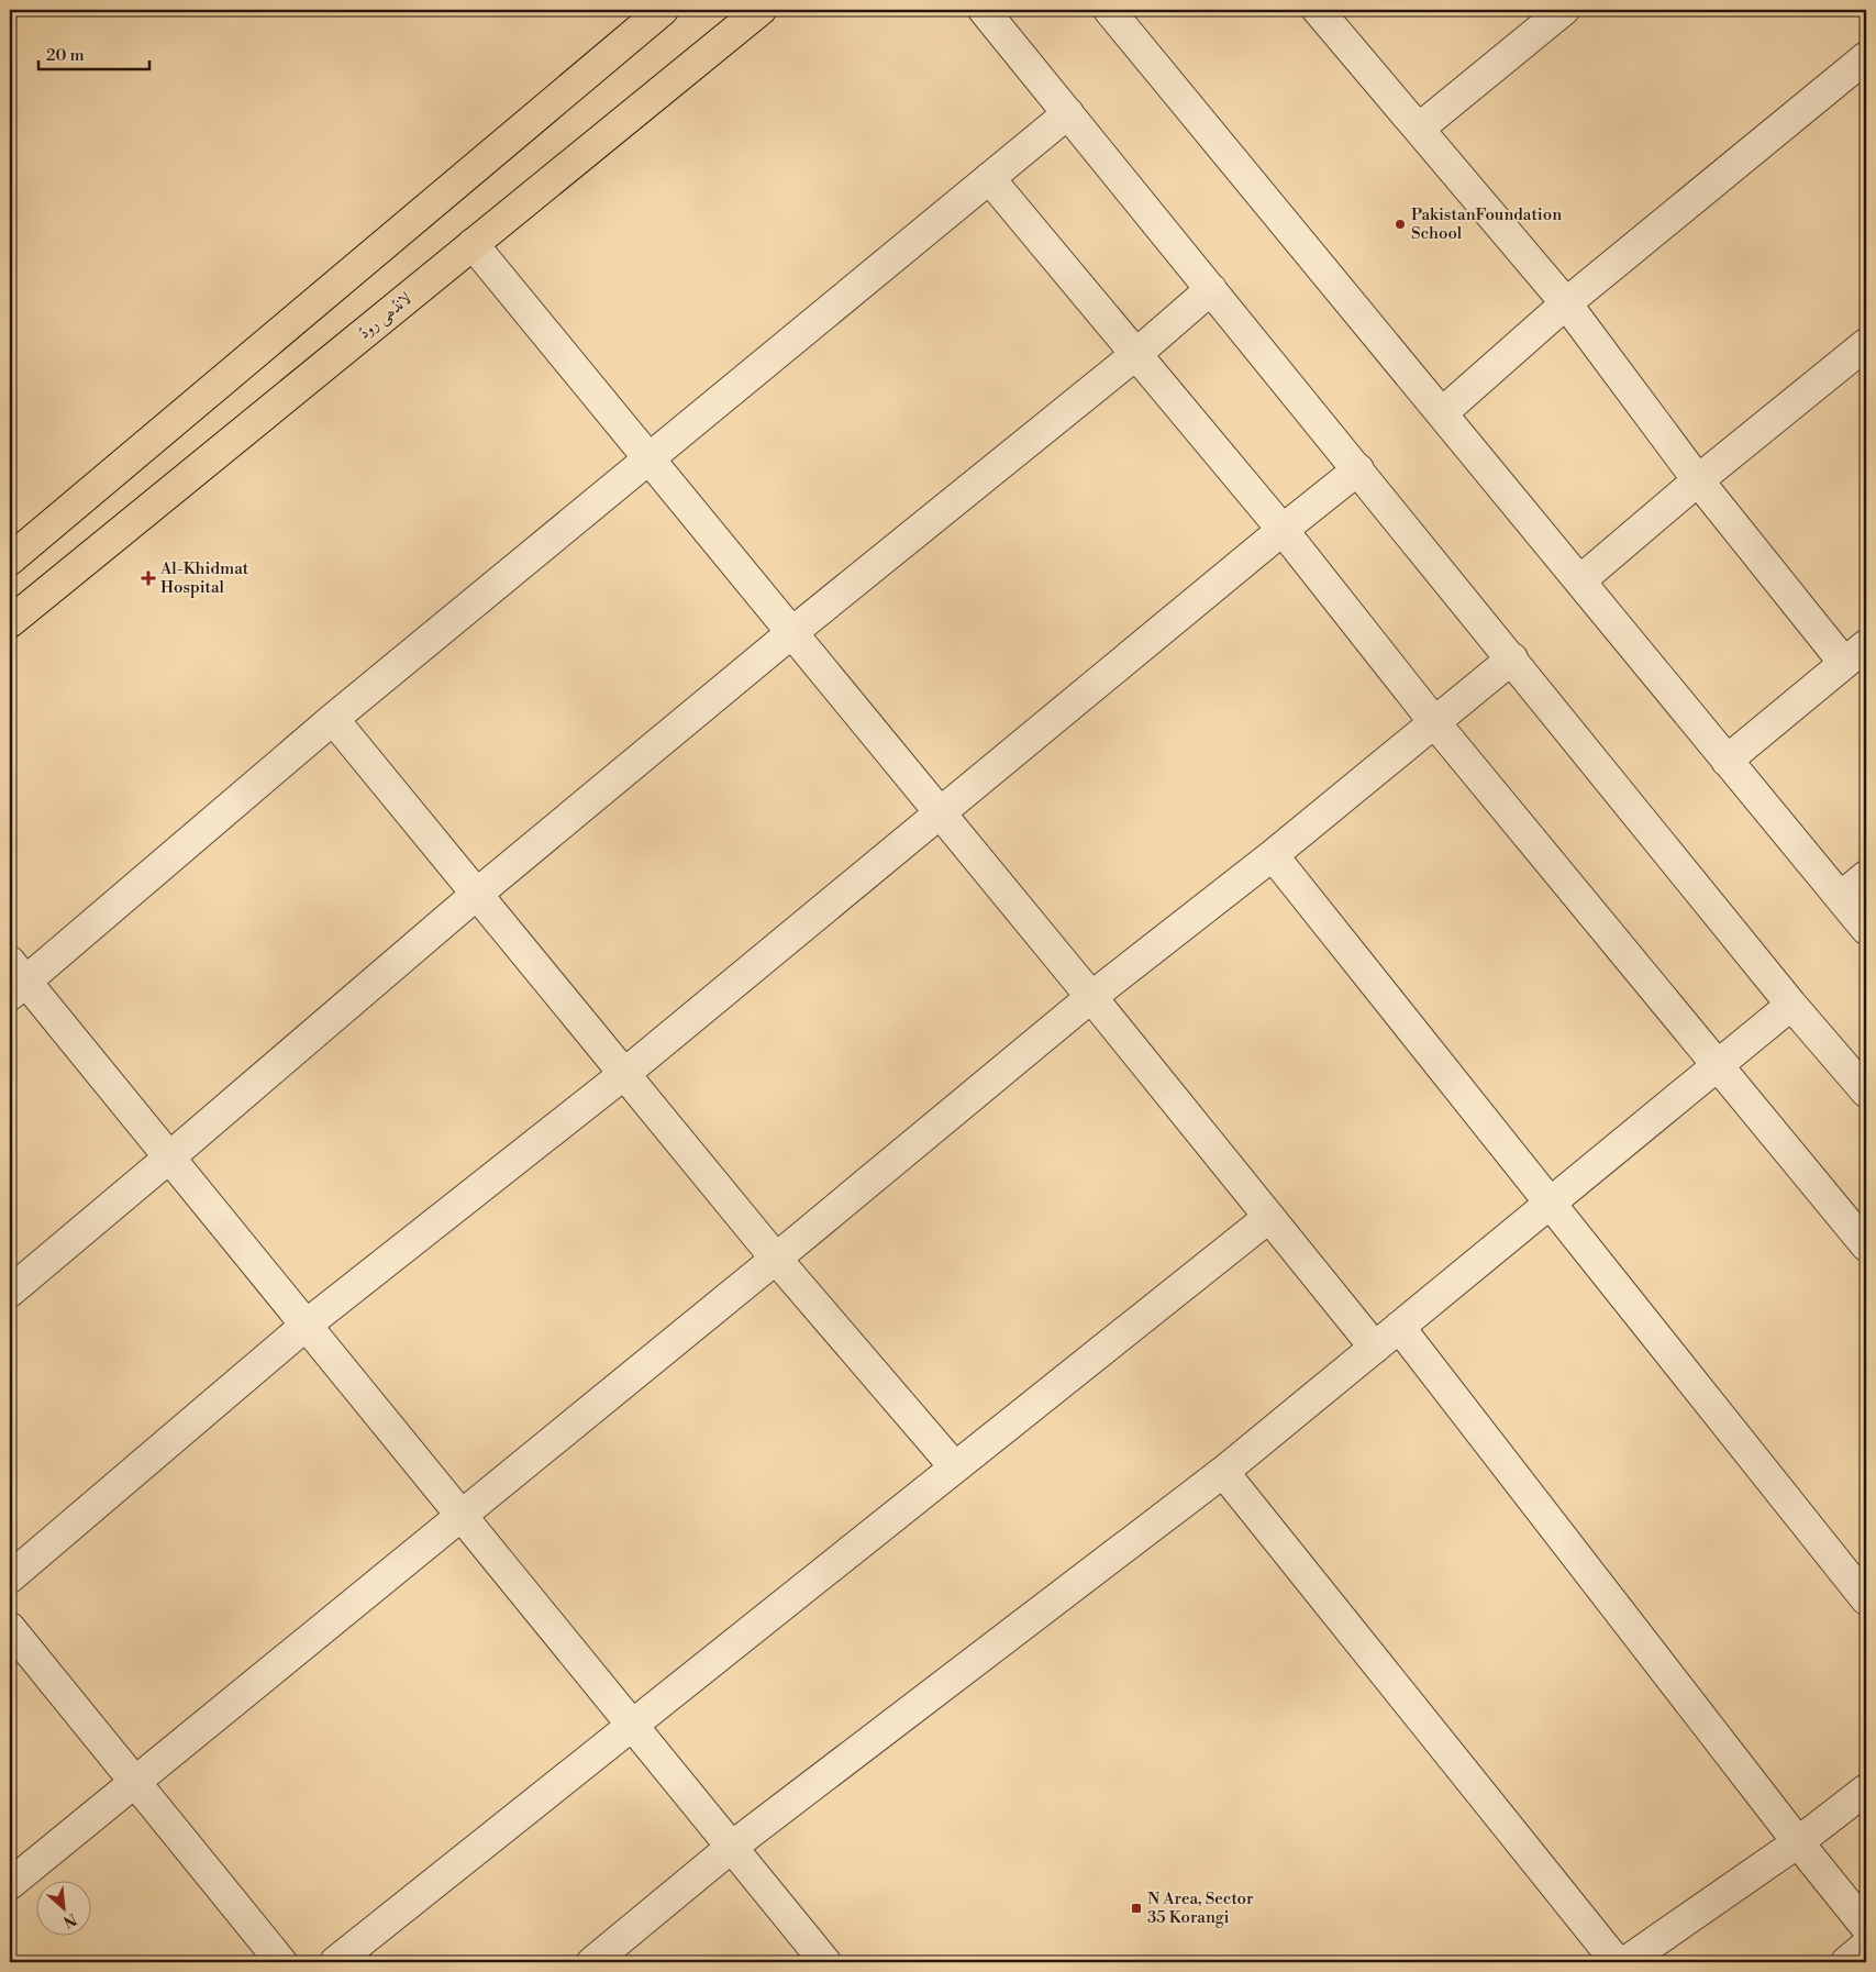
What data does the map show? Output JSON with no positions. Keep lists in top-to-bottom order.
{
  "streets": {
    "main road": ["لانڈھی روڈ"]
  },
  "places": {
    "other": ["PakistanFoundation School"],
    "health": ["Al-Khidmat Hospital"],
    "transit": ["N Area, Sector 35 Korangi"]
  },
  "scale_bar": "20 m",
  "north": "bottom right"
}
